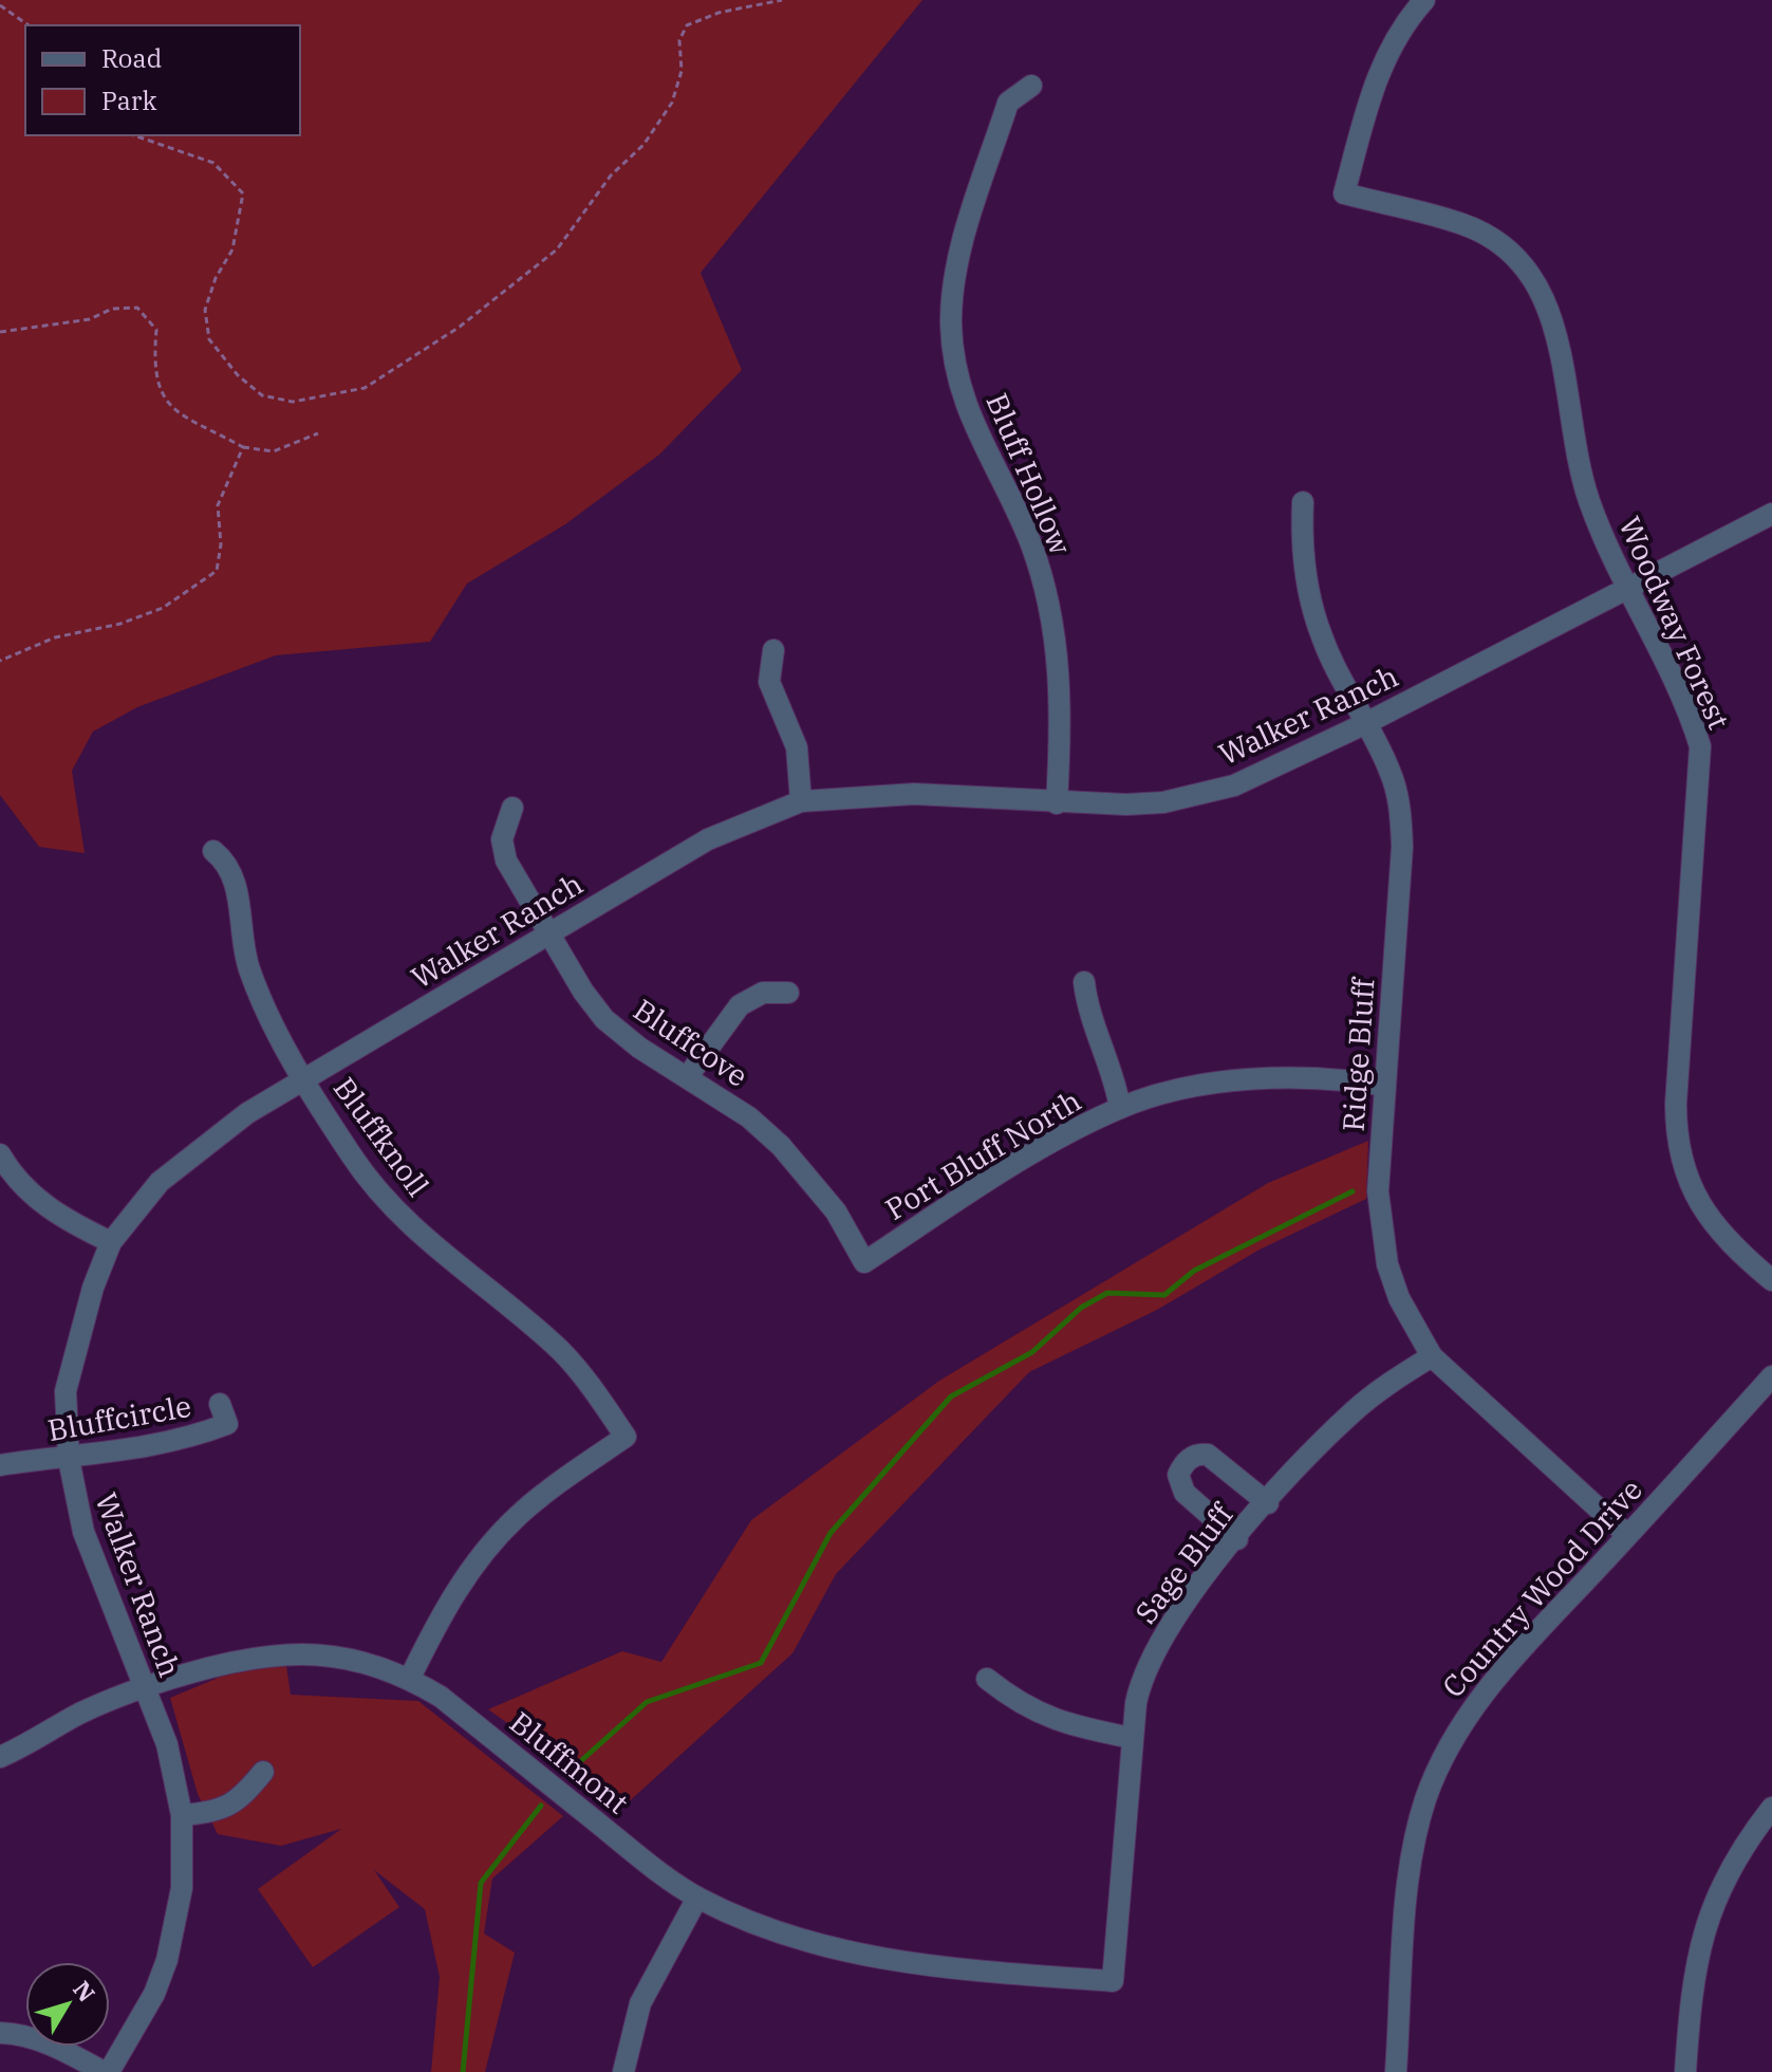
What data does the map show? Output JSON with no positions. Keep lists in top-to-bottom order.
{
  "streets": {
    "street": [
      "Bluff Hollow",
      "Woodway Forest",
      "Walker Ranch",
      "Bluffcove",
      "Ridge Bluff",
      "Bluffknoll",
      "Port Bluff North",
      "Bluffcircle",
      "Sage Bluff",
      "Country Wood Drive",
      "Bluffmont"
    ]
  },
  "crossings": [
    ["Bluff Hollow", "Walker Ranch"],
    ["Woodway Forest", "Walker Ranch"],
    ["Walker Ranch", "Bluffcove"],
    ["Walker Ranch", "Ridge Bluff"],
    ["Walker Ranch", "Bluffknoll"],
    ["Walker Ranch", "Bluffcircle"],
    ["Walker Ranch", "Bluffmont"],
    ["Bluffcove", "Port Bluff North"],
    ["Ridge Bluff", "Port Bluff North"],
    ["Ridge Bluff", "Sage Bluff"],
    ["Ridge Bluff", "Country Wood Drive"],
    ["Bluffknoll", "Bluffmont"],
    ["Sage Bluff", "Bluffmont"]
  ],
  "legend": ["Road", "Park"],
  "north": "top right"
}
